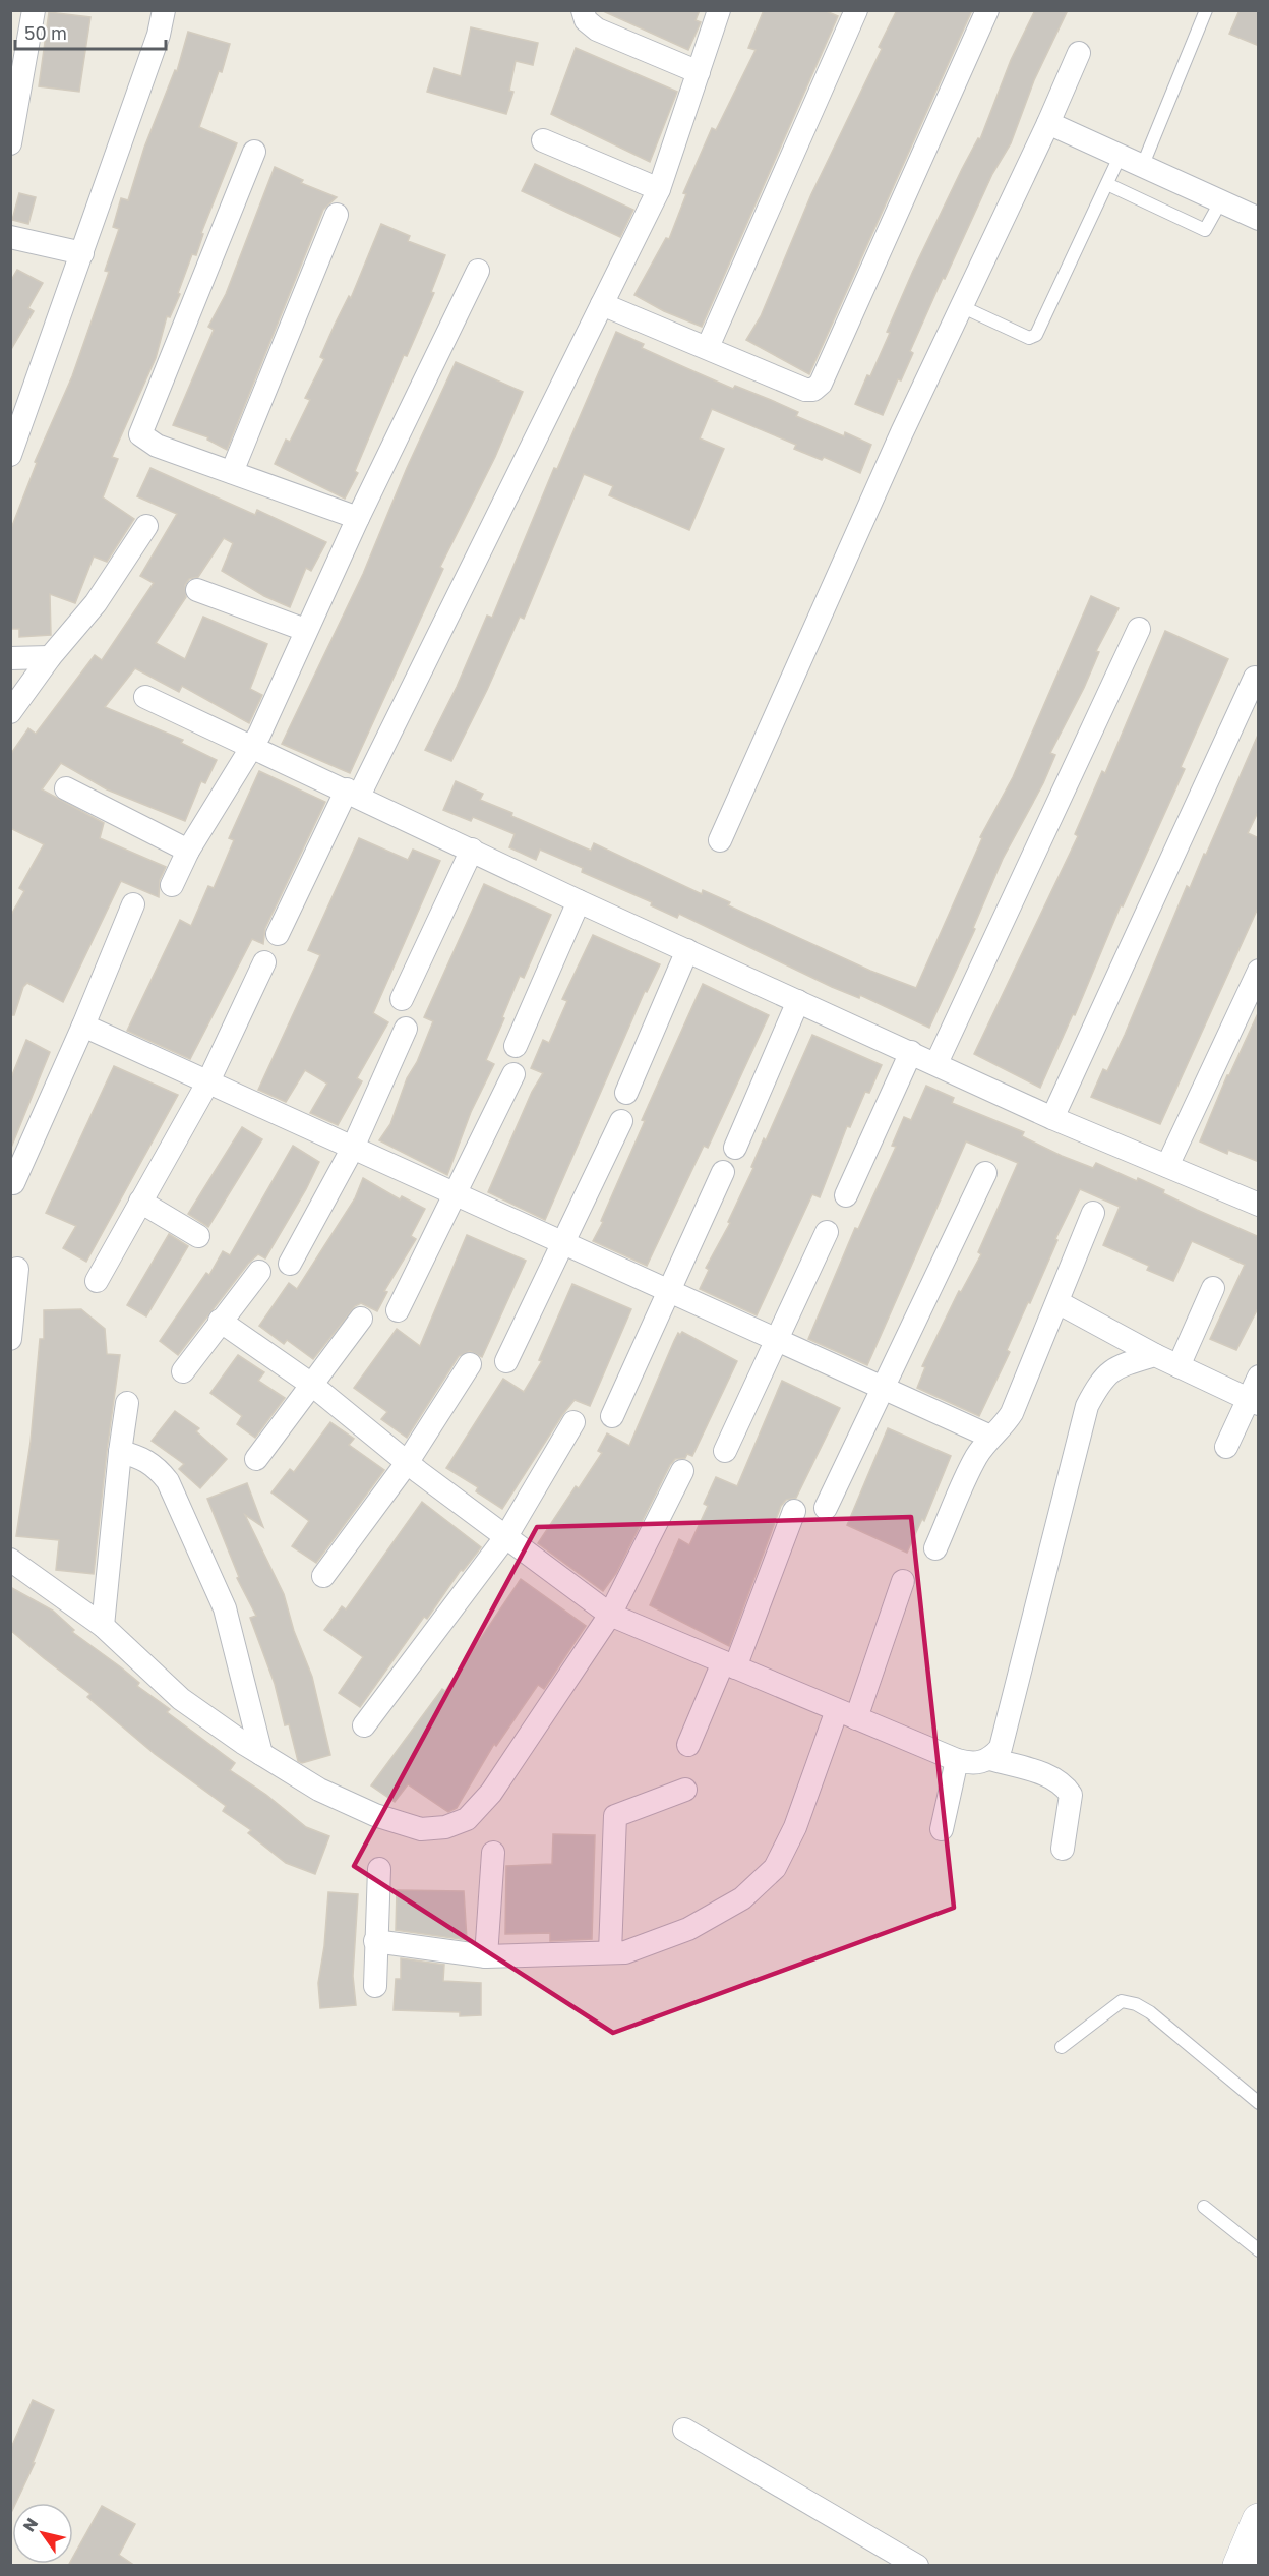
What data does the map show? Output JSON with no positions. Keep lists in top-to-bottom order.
{
  "scale_bar": "50 m",
  "north": "top left"
}
